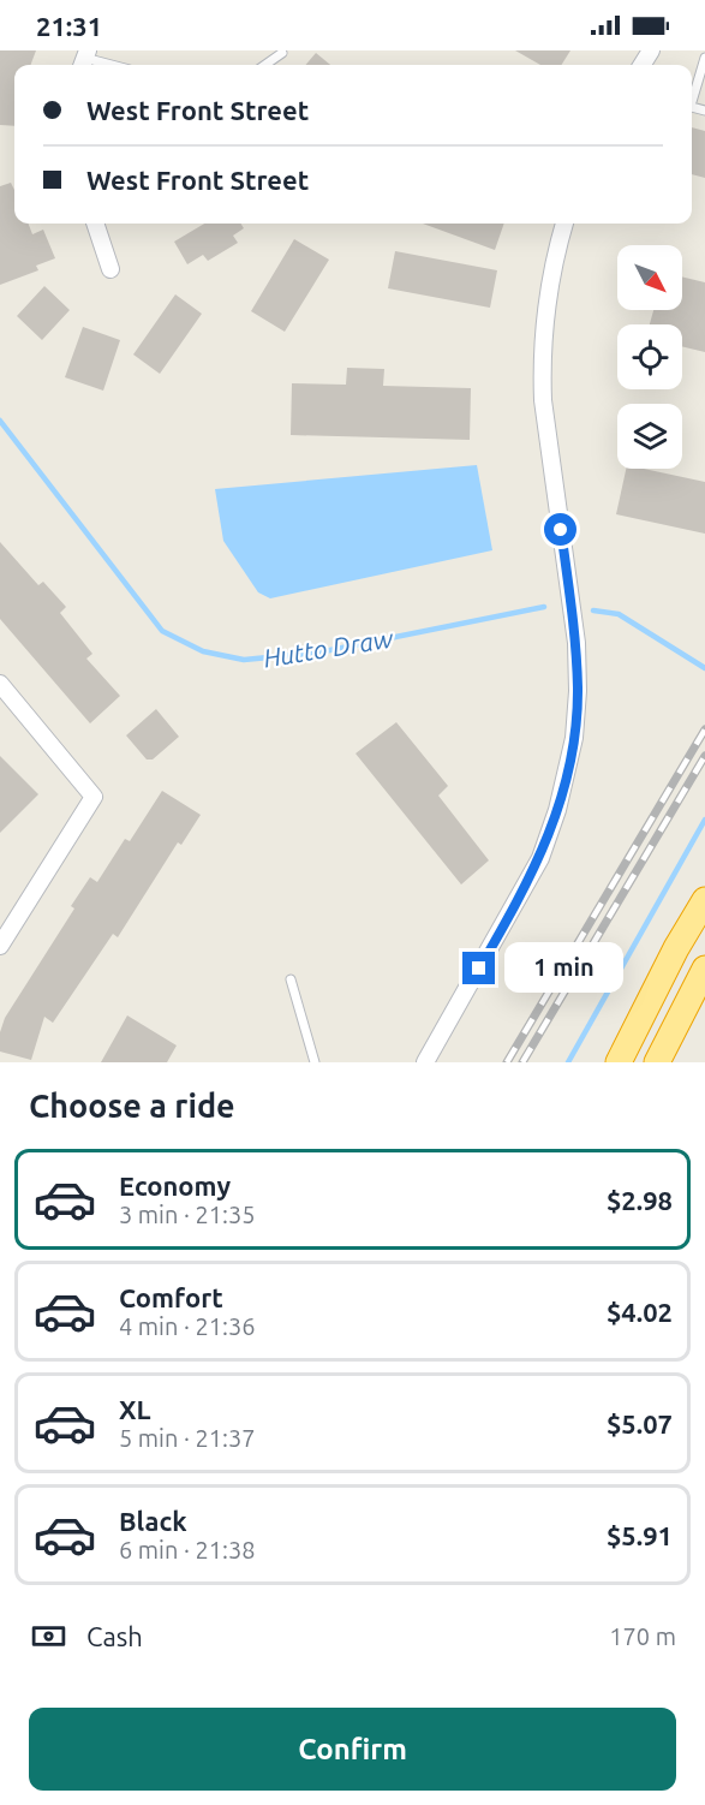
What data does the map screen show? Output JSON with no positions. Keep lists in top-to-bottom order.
{
  "water": ["Hutto Draw"],
  "north": "bottom right",
  "page": {
    "status": "21:31",
    "banner": ["West Front Street", "West Front Street"],
    "bubble": "1 min",
    "heading": "Choose a ride",
    "list": [
      {
        "name": "Economy",
        "note": "3 min · 21:35",
        "value": "$2.98"
      },
      {
        "name": "Comfort",
        "note": "4 min · 21:36",
        "value": "$4.02"
      },
      {
        "name": "XL",
        "note": "5 min · 21:37",
        "value": "$5.07"
      },
      {
        "name": "Black",
        "note": "6 min · 21:38",
        "value": "$5.91"
      }
    ],
    "pay": ["Cash", "170 m"],
    "buttons": "Confirm"
  }
}
